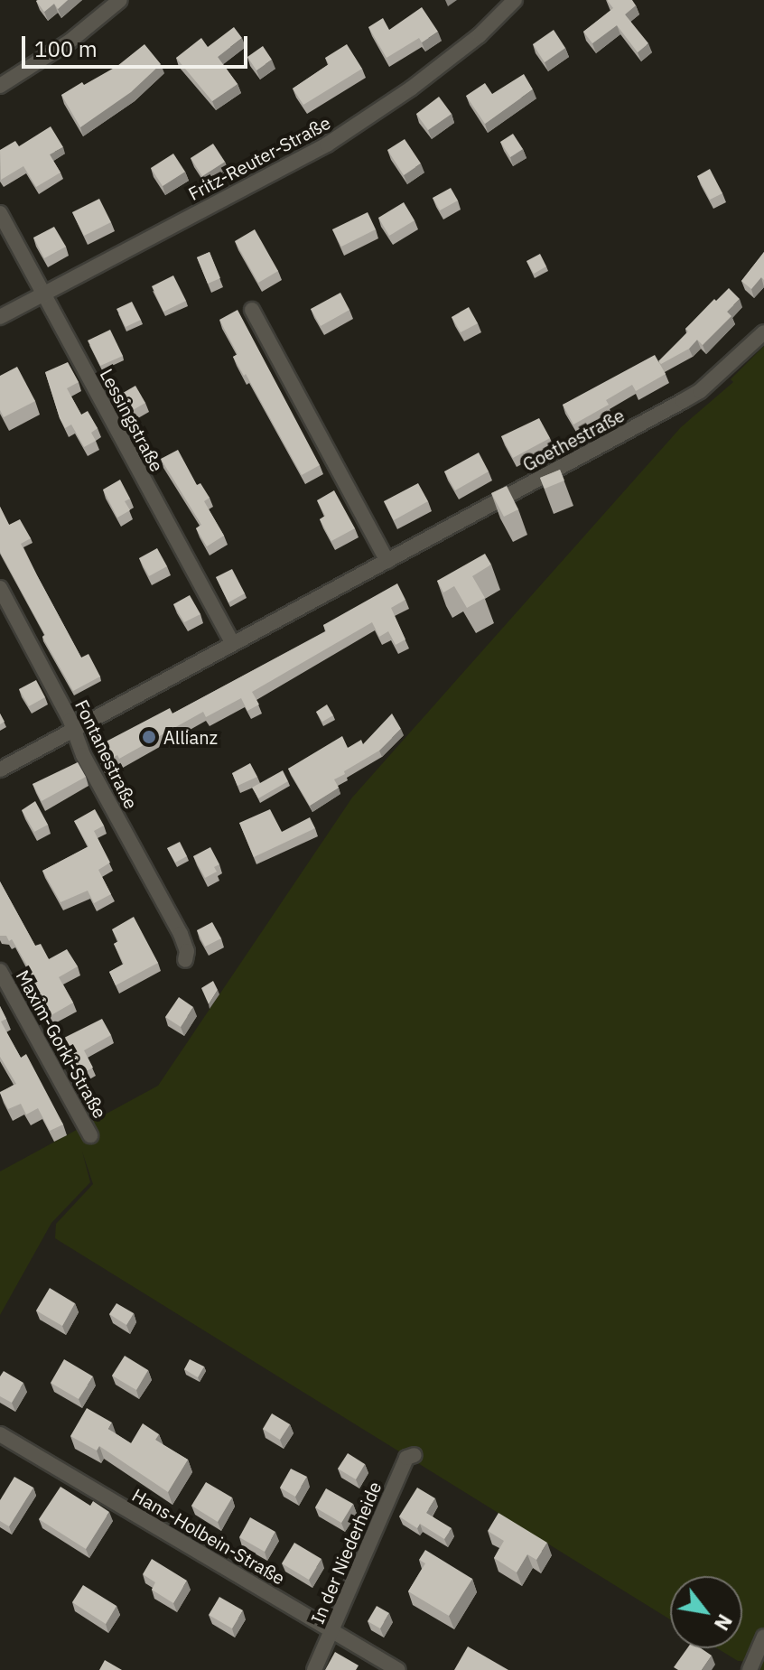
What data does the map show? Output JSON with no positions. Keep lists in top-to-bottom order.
{
  "streets": {
    "street": [
      "Fritz-Reuter-Straße",
      "Lessingstraße",
      "Goethestraße",
      "Fontanestraße",
      "Maxim-Gorki-Straße",
      "Hans-Holbein-Straße",
      "In der Niederheide"
    ]
  },
  "crossings": [
    ["Fritz-Reuter-Straße", "Lessingstraße"],
    ["Lessingstraße", "Goethestraße"],
    ["Goethestraße", "Fontanestraße"],
    ["Hans-Holbein-Straße", "In der Niederheide"]
  ],
  "places": ["Allianz"],
  "scale_bar": "100 m",
  "north": "bottom right"
}
